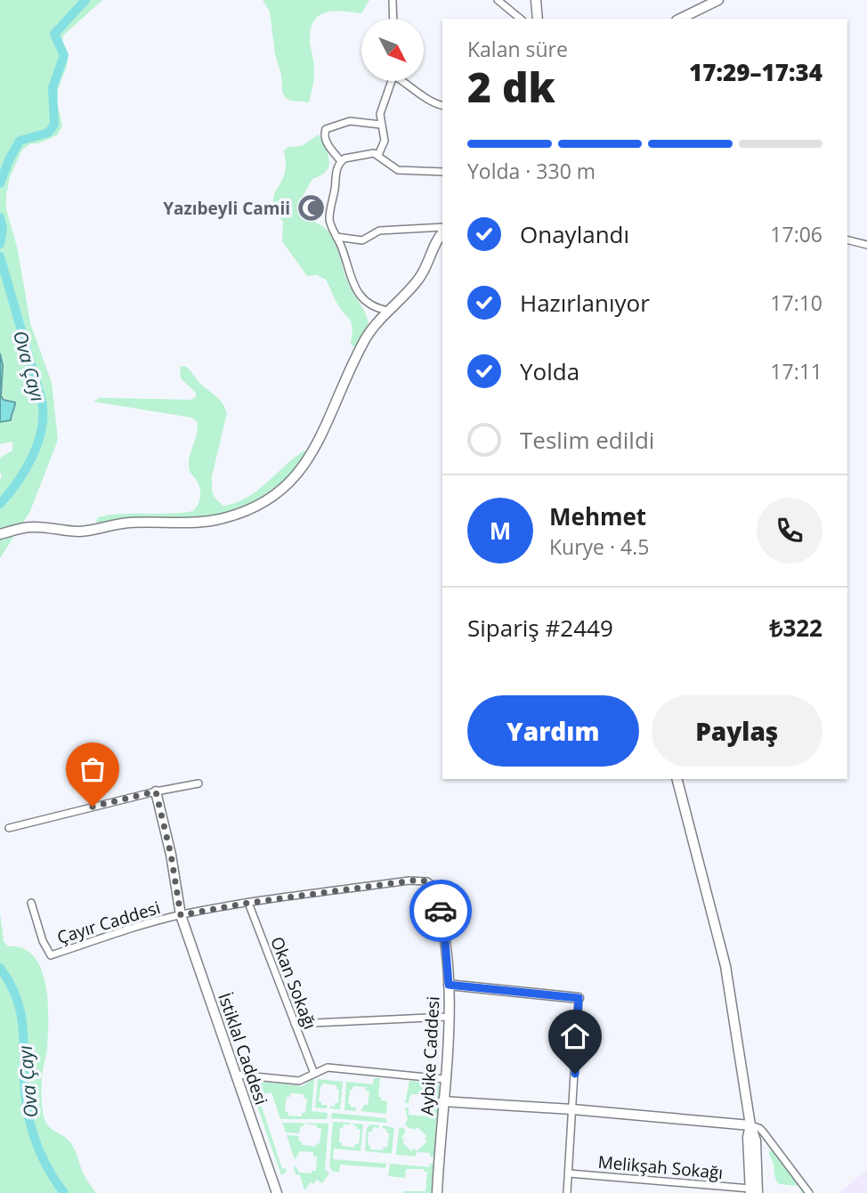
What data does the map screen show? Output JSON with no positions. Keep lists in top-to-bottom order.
{
  "streets": {
    "street": [
      "Çayır Caddesi",
      "Okan Sokağı",
      "İstiklal Caddesi",
      "Aybike Caddesi",
      "Melikşah Sokağı"
    ]
  },
  "crossings": [
    ["Çayır Caddesi", "Okan Sokağı"],
    ["Çayır Caddesi", "İstiklal Caddesi"],
    ["Çayır Caddesi", "Aybike Caddesi"]
  ],
  "water": ["Ova Çayı"],
  "places": {
    "mosque": ["Yazıbeyli Camii"]
  },
  "north": "bottom right",
  "page": {
    "heading": ["2 dk", "Kalan süre", "17:29–17:34"],
    "panel": [
      "Mehmet",
      "Kurye · 4.5",
      "Sipariş #2449",
      "₺322"
    ],
    "bar": "Yolda · 330 m",
    "list": [
      ["Onaylandı", "17:06"],
      ["Hazırlanıyor", "17:10"],
      ["Yolda", "17:11"],
      "Teslim edildi"
    ],
    "round": "M",
    "buttons": ["Yardım", "Paylaş"]
  }
}
